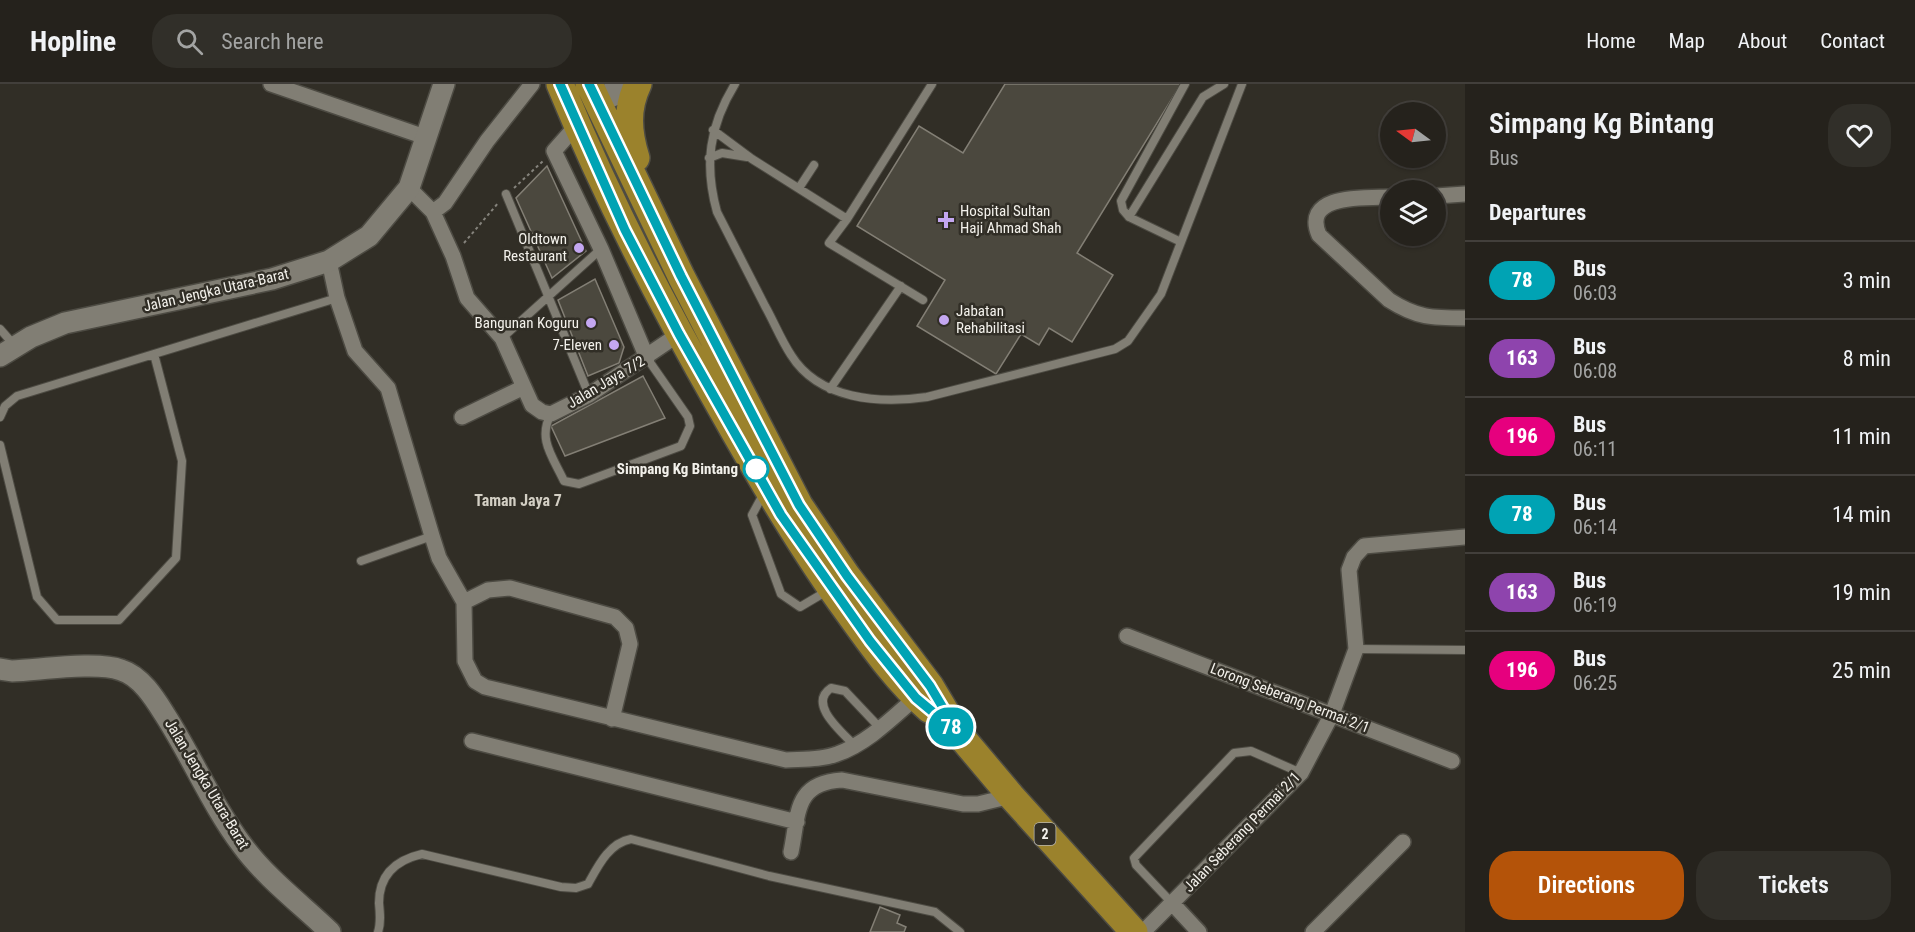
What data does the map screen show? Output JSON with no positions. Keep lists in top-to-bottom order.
{
  "streets": {
    "highway": ["2"],
    "street": [
      "Jalan Jengka Utara-Barat",
      "Jalan Jaya 7/2",
      "Lorong Seberang Permai 2/1",
      "Jalan Seberang Permai 2/1"
    ]
  },
  "crossings": [
    ["Jalan Jaya 7/2", "2"],
    ["Lorong Seberang Permai 2/1", "Jalan Seberang Permai 2/1"]
  ],
  "districts": ["Taman Jaya 7"],
  "places": {
    "health": ["Hospital Sultan Haji Ahmad Shah"],
    "other": [
      "Oldtown Restaurant",
      "Jabatan Rehabilitasi",
      "Bangunan Koguru",
      "7-Eleven",
      "Simpang Kg Bintang"
    ]
  },
  "lines": ["bus line 78"],
  "north": "left",
  "page": {
    "header": "Hopline",
    "search": "Search here",
    "nav": [
      "Home",
      "Map",
      "About",
      "Contact"
    ],
    "on_map": "78",
    "heading": [
      ["Simpang Kg Bintang", "Bus"],
      "Departures"
    ],
    "list": [
      {
        "mark": "78",
        "name": "Bus",
        "note": "06:03",
        "value": "3 min"
      },
      {
        "mark": "163",
        "name": "Bus",
        "note": "06:08",
        "value": "8 min"
      },
      {
        "mark": "196",
        "name": "Bus",
        "note": "06:11",
        "value": "11 min"
      },
      {
        "mark": "78",
        "name": "Bus",
        "note": "06:14",
        "value": "14 min"
      },
      {
        "mark": "163",
        "name": "Bus",
        "note": "06:19",
        "value": "19 min"
      },
      {
        "mark": "196",
        "name": "Bus",
        "note": "06:25",
        "value": "25 min"
      }
    ],
    "buttons": ["Directions", "Tickets"]
  }
}
